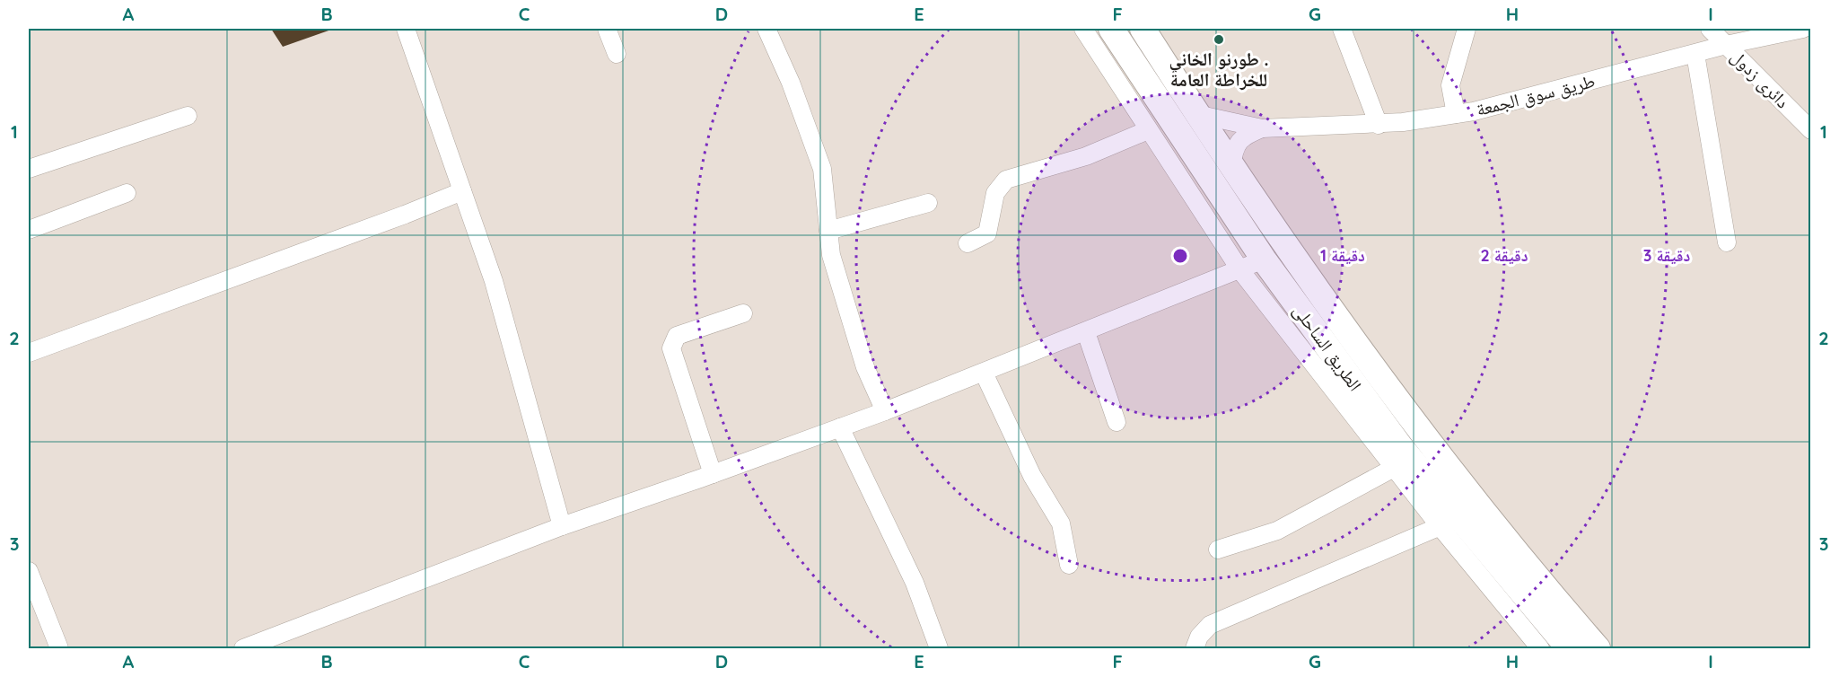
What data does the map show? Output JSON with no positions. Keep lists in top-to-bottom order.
{
  "streets": {
    "highway": ["الطريق الساحلى"],
    "street": ["دائرى زدول", "طريق سوق الجمعة"]
  },
  "crossings": [
    ["دائرى زدول", "طريق سوق الجمعة"],
    ["طريق سوق الجمعة", "الطريق الساحلى"]
  ],
  "places": ["طورنو الخاني . للخراطة العامة"],
  "grid": {
    "columns": [
      "A",
      "B",
      "C",
      "D",
      "E",
      "F",
      "G",
      "H",
      "I"
    ],
    "rows": ["1", "2", "3"]
  },
  "rings": ["1 دقيقة", "2 دقيقة", "3 دقيقة"]
}
